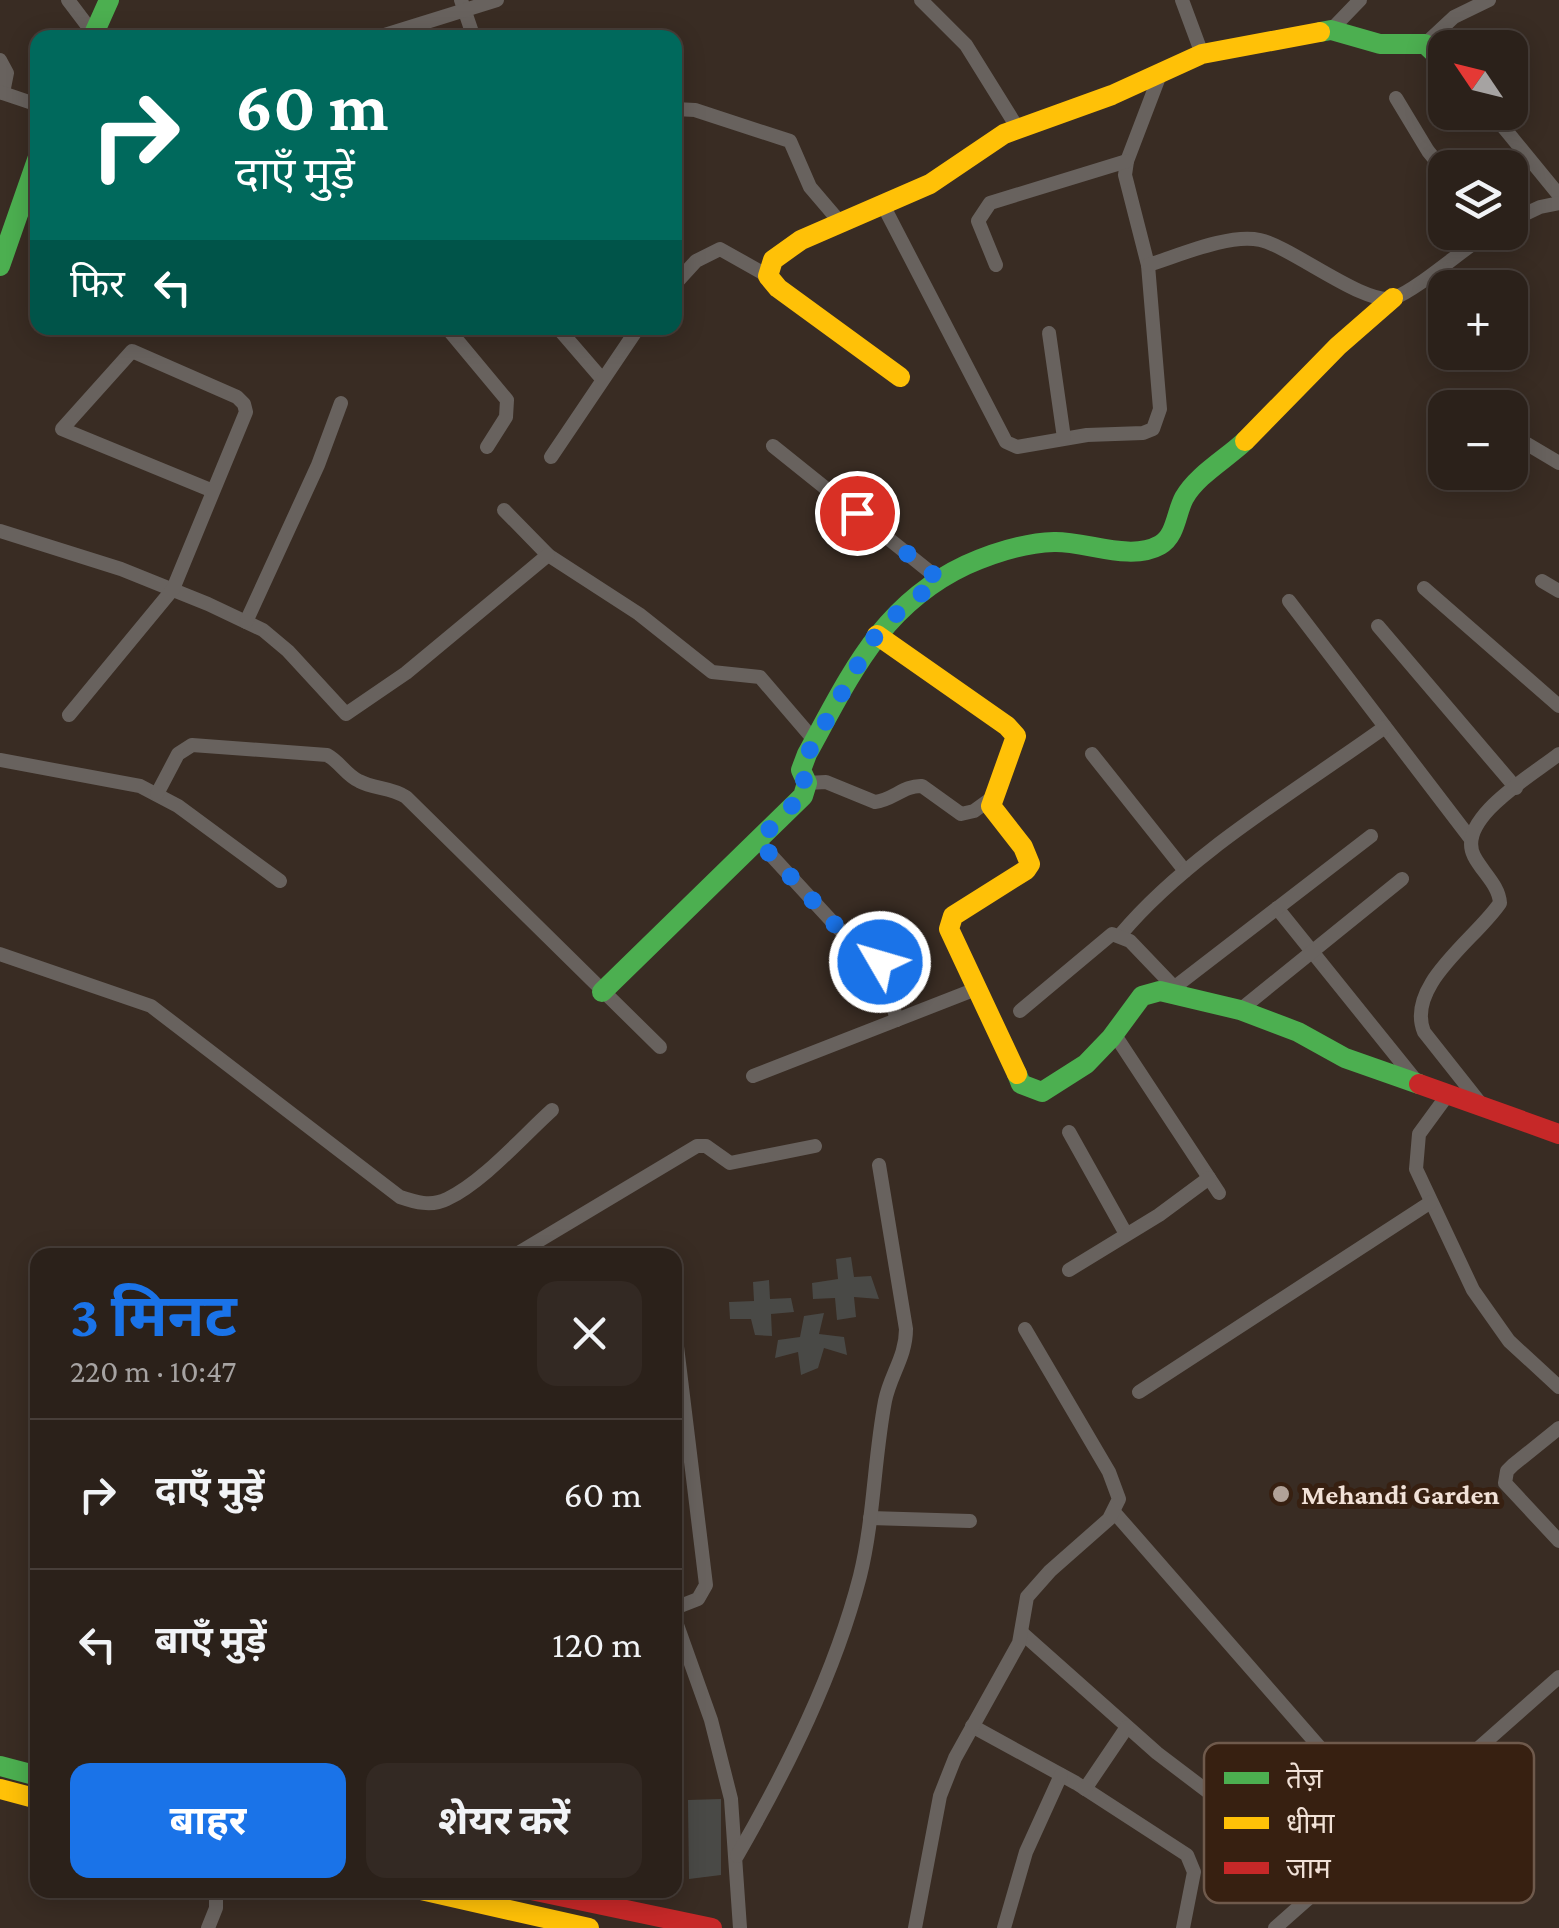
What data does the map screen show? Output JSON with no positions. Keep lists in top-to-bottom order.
{
  "places": ["Mehandi Garden"],
  "legend": ["तेज़", "धीमा", "जाम"],
  "north": "top left",
  "page": {
    "map_buttons": ["+", "−"],
    "turn": ["60 m", "दाएँ मुड़ें"],
    "then": "फिर",
    "heading": ["3 मिनट", "220 m · 10:47"],
    "list": [
      {
        "name": "दाएँ मुड़ें",
        "value": "60 m"
      },
      {
        "name": "बाएँ मुड़ें",
        "value": "120 m"
      }
    ],
    "buttons": ["बाहर", "शेयर करें"]
  }
}
